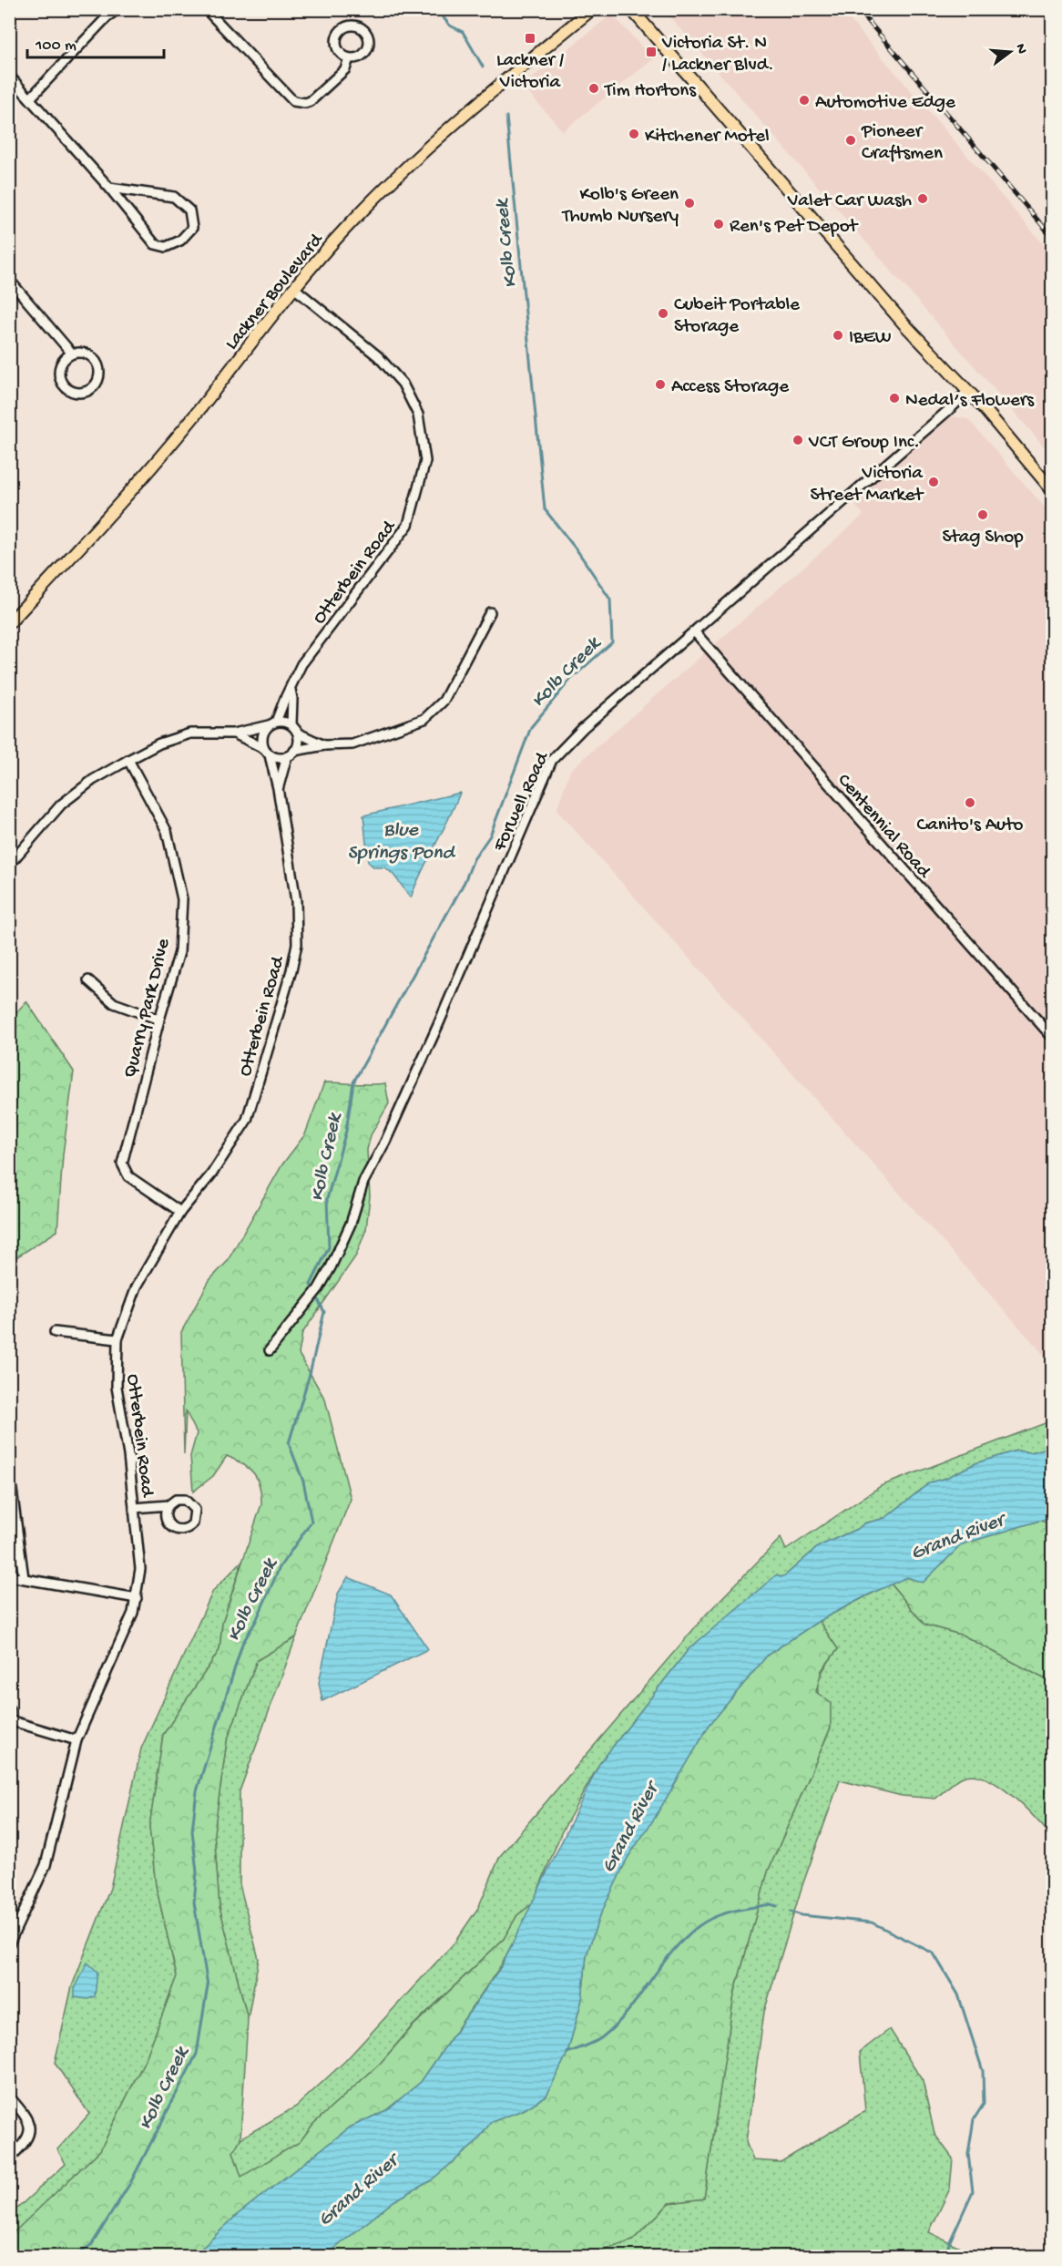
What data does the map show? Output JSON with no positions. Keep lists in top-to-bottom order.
{
  "streets": {
    "main road": ["Lackner Boulevard"],
    "street": [
      "Otterbein Road",
      "Forwell Road",
      "Centennial Road",
      "Quarry Park Drive"
    ]
  },
  "crossings": [
    ["Lackner Boulevard", "Otterbein Road"],
    ["Otterbein Road", "Quarry Park Drive"],
    ["Forwell Road", "Centennial Road"]
  ],
  "water": ["Kolb Creek", "Blue Springs Pond", "Grand River"],
  "places": {
    "transit": ["Lackner / Victoria", "Victoria St. N / Lackner Blvd."],
    "other": [
      "Tim Hortons",
      "Automotive Edge",
      "Kitchener Motel",
      "Pioneer Craftsmen",
      "Valet Car Wash",
      "Kolb's Green Thumb Nursery",
      "Ren's Pet Depot",
      "Cubeit Portable Storage",
      "IBEW",
      "Access Storage",
      "Nedal’s Flowers",
      "VCT Group Inc.",
      "Victoria Street Market",
      "Stag Shop",
      "Canito's Auto"
    ]
  },
  "scale_bar": "100 m",
  "north": "right"
}
